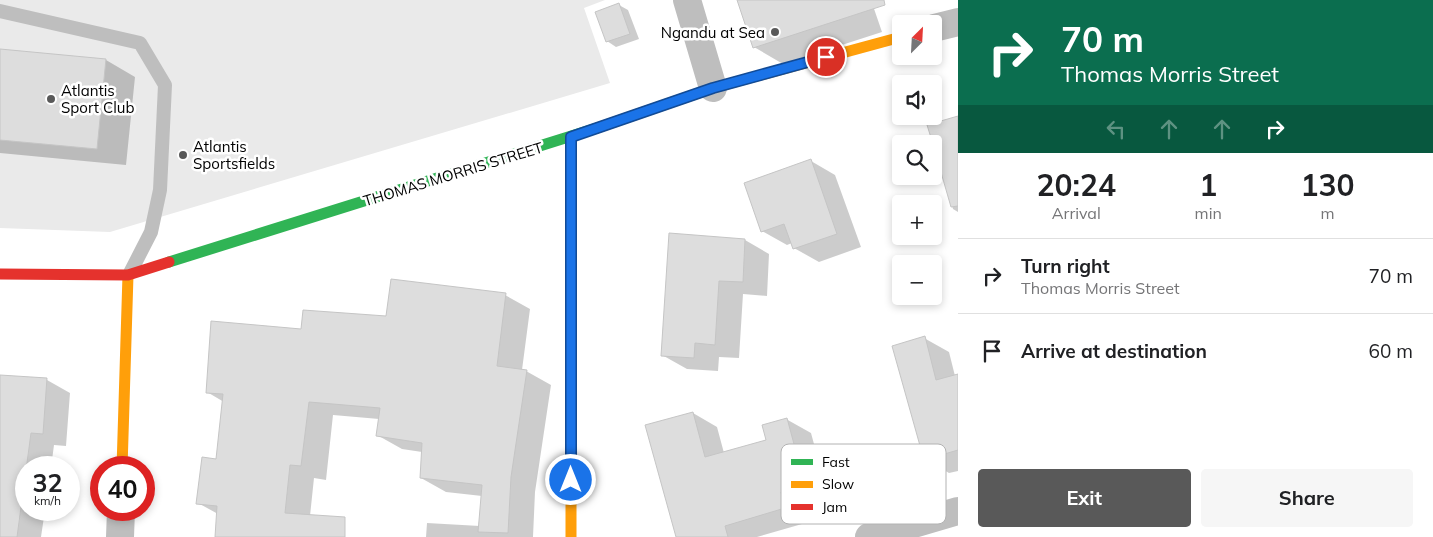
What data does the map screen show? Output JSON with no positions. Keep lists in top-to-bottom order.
{
  "streets": {
    "street": ["THOMAS MORRIS STREET"]
  },
  "places": ["Ngandu at Sea", "Atlantis Sport Club", "Atlantis Sportsfields"],
  "legend": ["Fast", "Slow", "Jam"],
  "north": "top right",
  "page": {
    "turn": ["70 m", "Thomas Morris Street"],
    "map_buttons": ["+", "−"],
    "eta": [
      "20:24",
      "Arrival",
      "1",
      "min",
      "130",
      "m"
    ],
    "list": [
      {
        "name": "Turn right",
        "note": "Thomas Morris Street",
        "value": "70 m"
      },
      {
        "name": "Arrive at destination",
        "value": "60 m"
      }
    ],
    "speed": "32 km/h",
    "limit": "40",
    "buttons": ["Exit", "Share"]
  }
}
